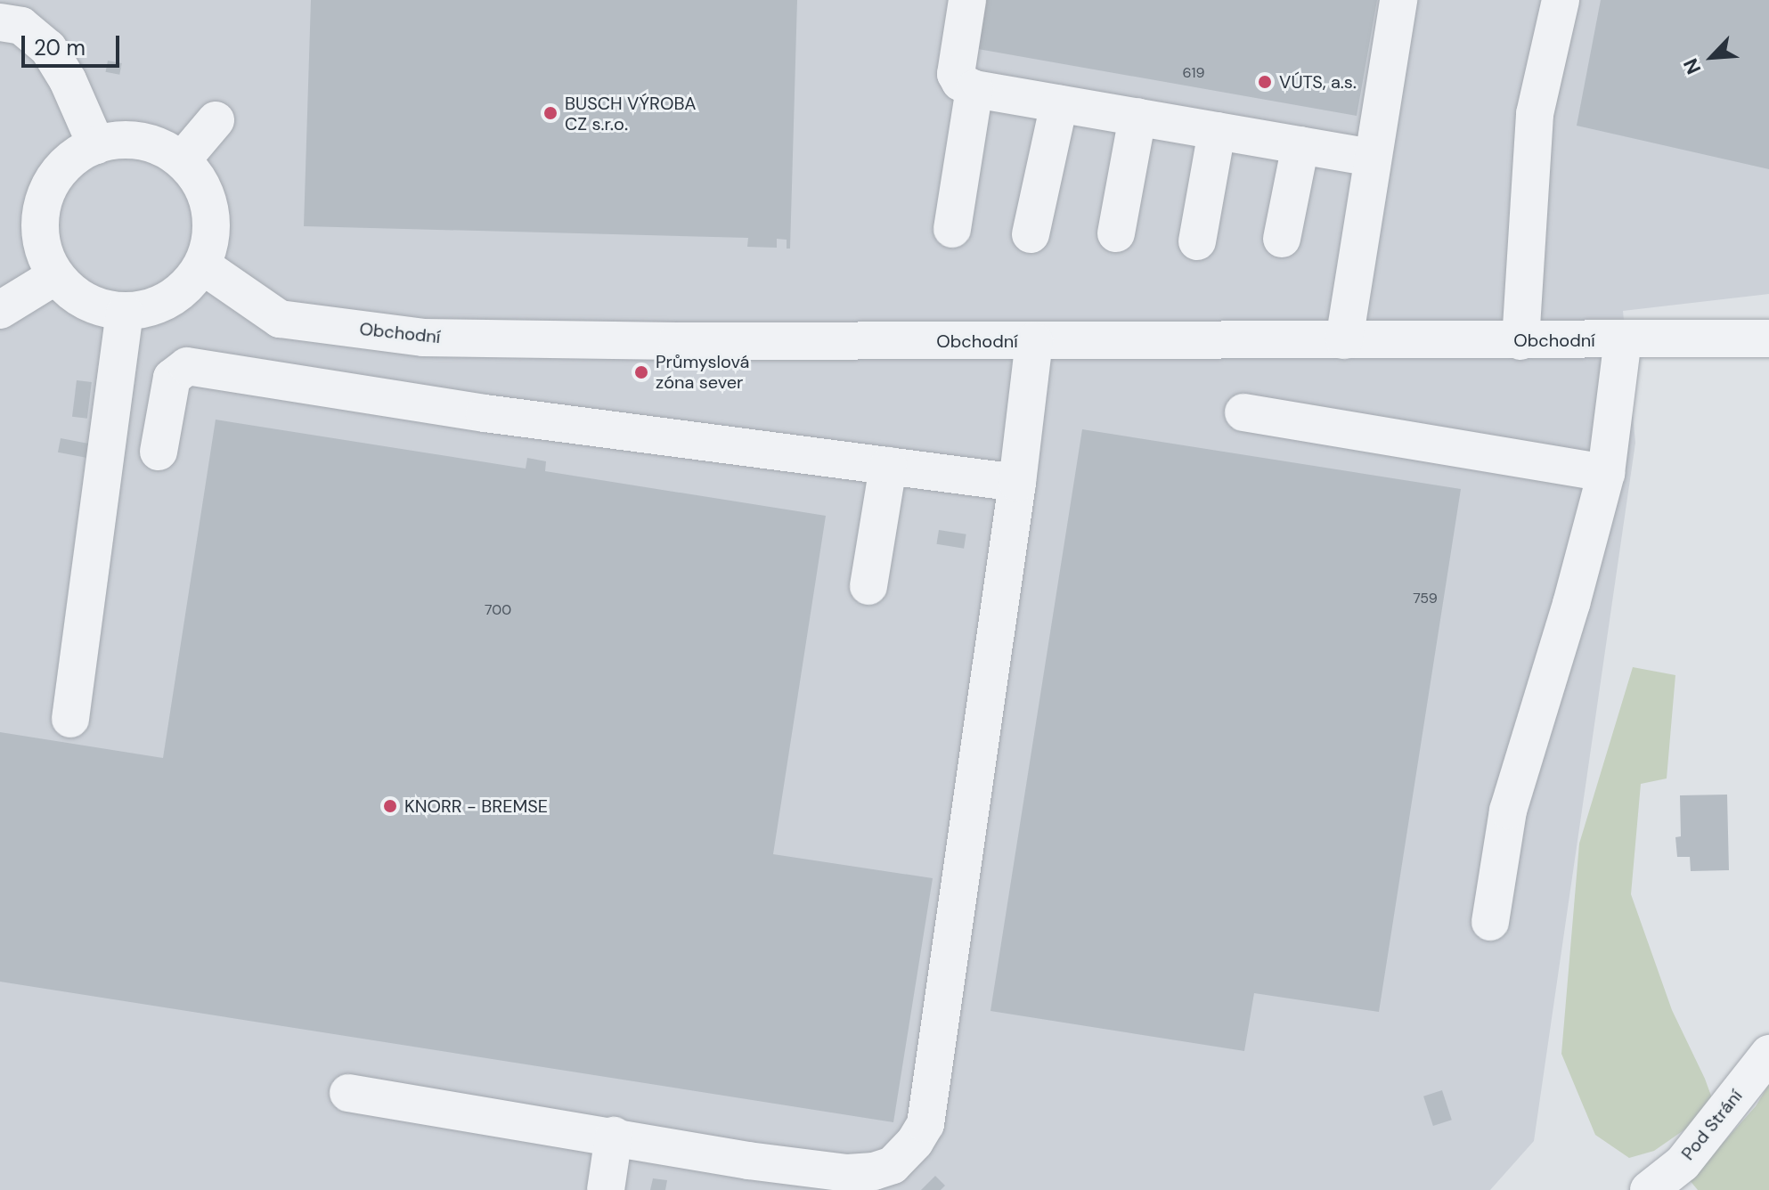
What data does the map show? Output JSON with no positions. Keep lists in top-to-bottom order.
{
  "streets": {
    "street": ["Obchodní", "Pod Strání"]
  },
  "places": [
    "VÚTS, a.s.",
    "BUSCH VÝROBA CZ s.r.o.",
    "Průmyslová zóna sever",
    "KNORR - BREMSE"
  ],
  "house_numbers": ["619", "759", "700"],
  "scale_bar": "20 m",
  "north": "bottom left"
}
